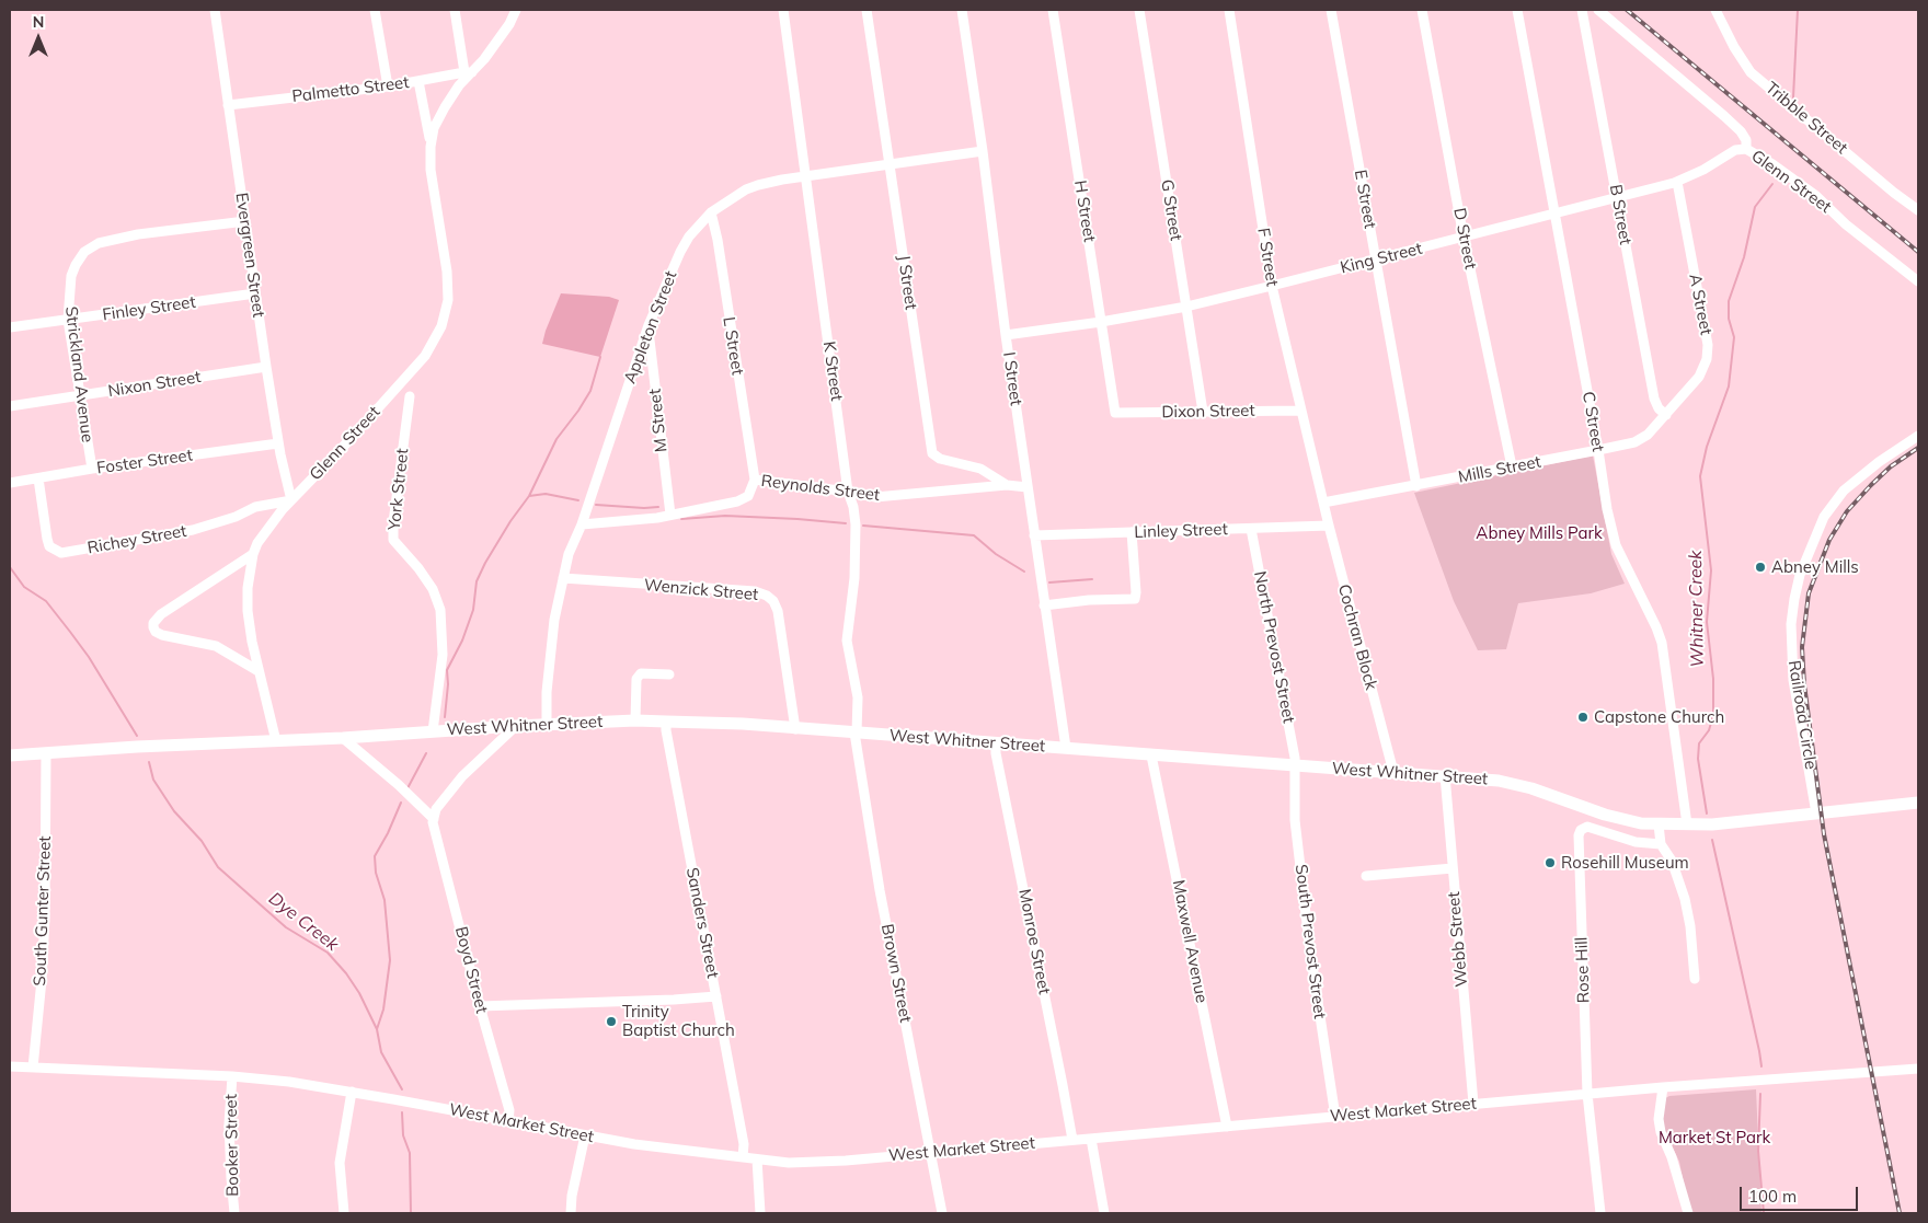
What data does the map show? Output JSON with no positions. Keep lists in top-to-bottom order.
{
  "streets": {
    "main road": ["West Whitner Street"],
    "street": [
      "Palmetto Street",
      "Tribble Street",
      "Glenn Street",
      "E Street",
      "G Street",
      "H Street",
      "B Street",
      "D Street",
      "Evergreen Street",
      "F Street",
      "King Street",
      "J Street",
      "A Street",
      "Finley Street",
      "Appleton Street",
      "L Street",
      "K Street",
      "Strickland Avenue",
      "I Street",
      "Nixon Street",
      "Dixon Street",
      "M Street",
      "C Street",
      "Foster Street",
      "Mills Street",
      "Reynolds Street",
      "York Street",
      "Linley Street",
      "Richey Street",
      "Wenzick Street",
      "Cochran Block",
      "North Prevost Street",
      "Railroad Circle",
      "South Gunter Street",
      "Sanders Street",
      "Webb Street",
      "Monroe Street",
      "Maxwell Avenue",
      "South Prevost Street",
      "Boyd Street",
      "Rose Hill",
      "Brown Street",
      "West Market Street",
      "Booker Street"
    ]
  },
  "crossings": [
    ["Palmetto Street", "Glenn Street"],
    ["Palmetto Street", "Evergreen Street"],
    ["Glenn Street", "Evergreen Street"],
    ["Glenn Street", "King Street"],
    ["Glenn Street", "Richey Street"],
    ["Glenn Street", "West Whitner Street"],
    ["E Street", "King Street"],
    ["E Street", "Mills Street"],
    ["G Street", "King Street"],
    ["G Street", "Dixon Street"],
    ["H Street", "King Street"],
    ["H Street", "Dixon Street"],
    ["B Street", "King Street"],
    ["B Street", "A Street"],
    ["B Street", "Mills Street"],
    ["D Street", "King Street"],
    ["D Street", "Mills Street"],
    ["Evergreen Street", "Finley Street"],
    ["Evergreen Street", "Strickland Avenue"],
    ["Evergreen Street", "Nixon Street"],
    ["Evergreen Street", "Foster Street"],
    ["Evergreen Street", "Richey Street"],
    ["F Street", "King Street"],
    ["F Street", "Dixon Street"],
    ["F Street", "Mills Street"],
    ["F Street", "Cochran Block"],
    ["King Street", "A Street"],
    ["King Street", "I Street"],
    ["King Street", "C Street"],
    ["J Street", "Appleton Street"],
    ["J Street", "I Street"],
    ["J Street", "Reynolds Street"],
    ["A Street", "Mills Street"],
    ["Finley Street", "Strickland Avenue"],
    ["Appleton Street", "L Street"],
    ["Appleton Street", "K Street"],
    ["Appleton Street", "I Street"],
    ["Appleton Street", "M Street"],
    ["Appleton Street", "Reynolds Street"],
    ["Appleton Street", "Wenzick Street"],
    ["Appleton Street", "West Whitner Street"],
    ["L Street", "Reynolds Street"],
    ["K Street", "Reynolds Street"],
    ["K Street", "West Whitner Street"],
    ["K Street", "Brown Street"],
    ["Strickland Avenue", "Nixon Street"],
    ["Strickland Avenue", "Foster Street"],
    ["I Street", "Linley Street"],
    ["I Street", "West Whitner Street"],
    ["M Street", "Reynolds Street"],
    ["C Street", "Mills Street"],
    ["C Street", "West Whitner Street"],
    ["Foster Street", "Richey Street"],
    ["Mills Street", "Cochran Block"],
    ["York Street", "West Whitner Street"],
    ["Linley Street", "Cochran Block"],
    ["Linley Street", "North Prevost Street"],
    ["Wenzick Street", "West Whitner Street"],
    ["Cochran Block", "West Whitner Street"],
    ["North Prevost Street", "West Whitner Street"],
    ["North Prevost Street", "South Prevost Street"],
    ["Railroad Circle", "West Whitner Street"],
    ["West Whitner Street", "South Gunter Street"],
    ["West Whitner Street", "Sanders Street"],
    ["West Whitner Street", "Webb Street"],
    ["West Whitner Street", "Monroe Street"],
    ["West Whitner Street", "Maxwell Avenue"],
    ["West Whitner Street", "South Prevost Street"],
    ["West Whitner Street", "Brown Street"],
    ["South Gunter Street", "West Market Street"],
    ["Sanders Street", "West Market Street"],
    ["Webb Street", "West Market Street"],
    ["Monroe Street", "West Market Street"],
    ["Maxwell Avenue", "West Market Street"],
    ["South Prevost Street", "West Market Street"],
    ["Boyd Street", "West Market Street"],
    ["Rose Hill", "West Market Street"],
    ["Brown Street", "West Market Street"],
    ["West Market Street", "Booker Street"]
  ],
  "water": ["Whitner Creek", "Dye Creek"],
  "parks": ["Abney Mills Park", "Market St Park"],
  "places": [
    "Abney Mills",
    "Capstone Church",
    "Rosehill Museum",
    "Trinity Baptist Church"
  ],
  "scale_bar": "100 m",
  "north": "top"
}
